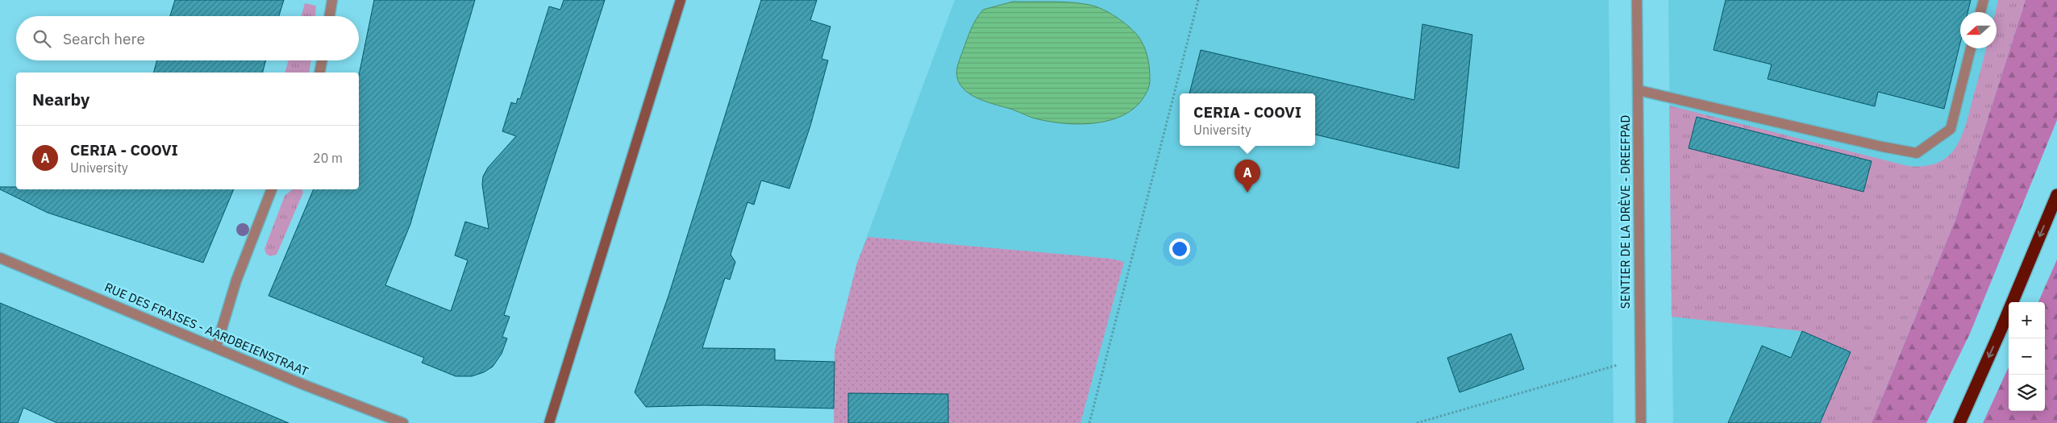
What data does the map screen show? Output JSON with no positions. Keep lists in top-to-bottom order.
{
  "streets": {
    "street": ["SENTIER DE LA DRÈVE - DREEFPAD", "RUE DES FRAISES - AARDBEIENSTRAAT"]
  },
  "north": "left",
  "page": {
    "search": "Search here",
    "heading": "Nearby",
    "popup": ["CERIA - COOVI", "University"],
    "list": [
      {
        "mark": "A",
        "name": "CERIA - COOVI",
        "note": "University",
        "value": "20 m"
      }
    ],
    "pins": "A",
    "map_buttons": ["+", "−"]
  }
}
